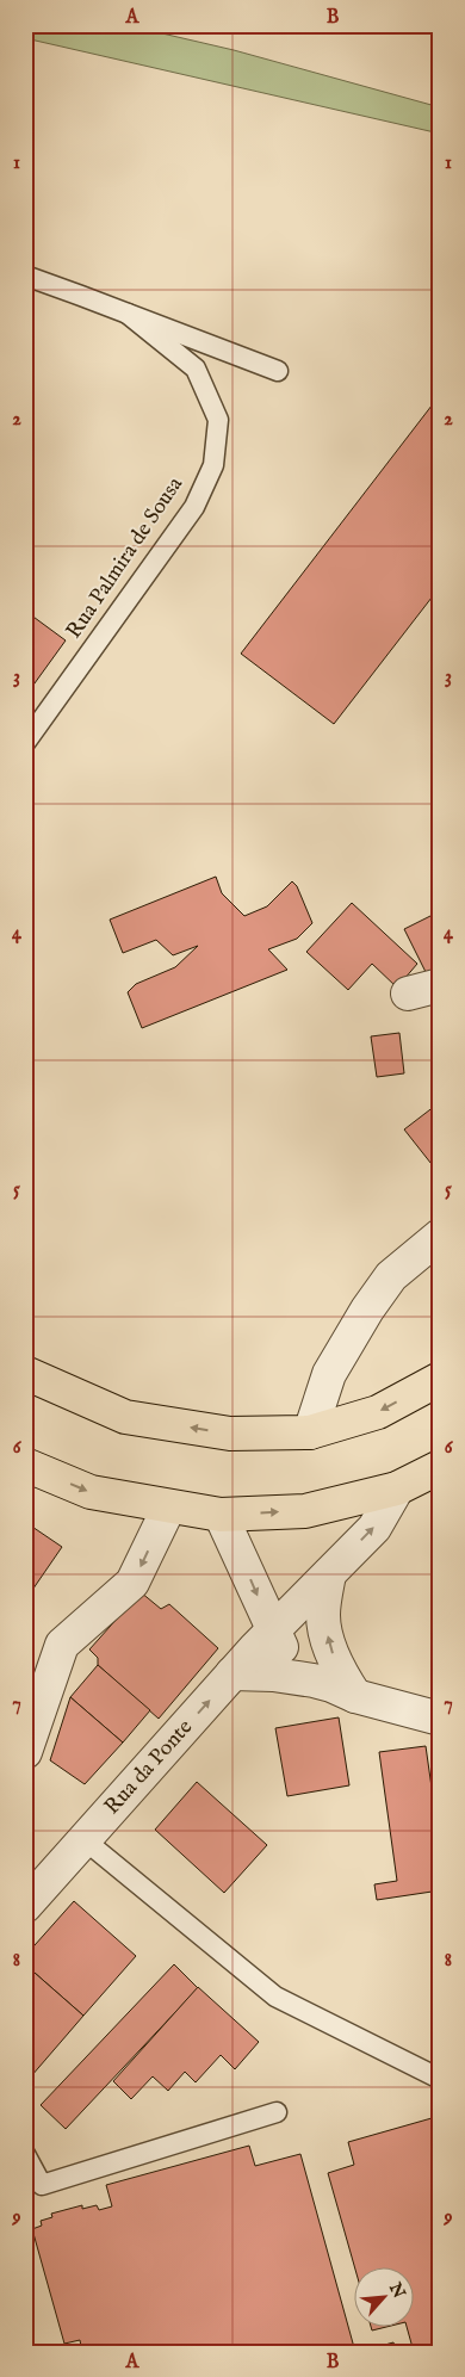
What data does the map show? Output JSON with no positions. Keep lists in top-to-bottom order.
{
  "streets": {
    "street": ["Rua da Ponte"],
    "lane": ["Rua Palmira de Sousa"]
  },
  "north": "top right",
  "grid": {
    "columns": ["A", "B"],
    "rows": [
      "1",
      "2",
      "3",
      "4",
      "5",
      "6",
      "7",
      "8",
      "9"
    ]
  }
}
